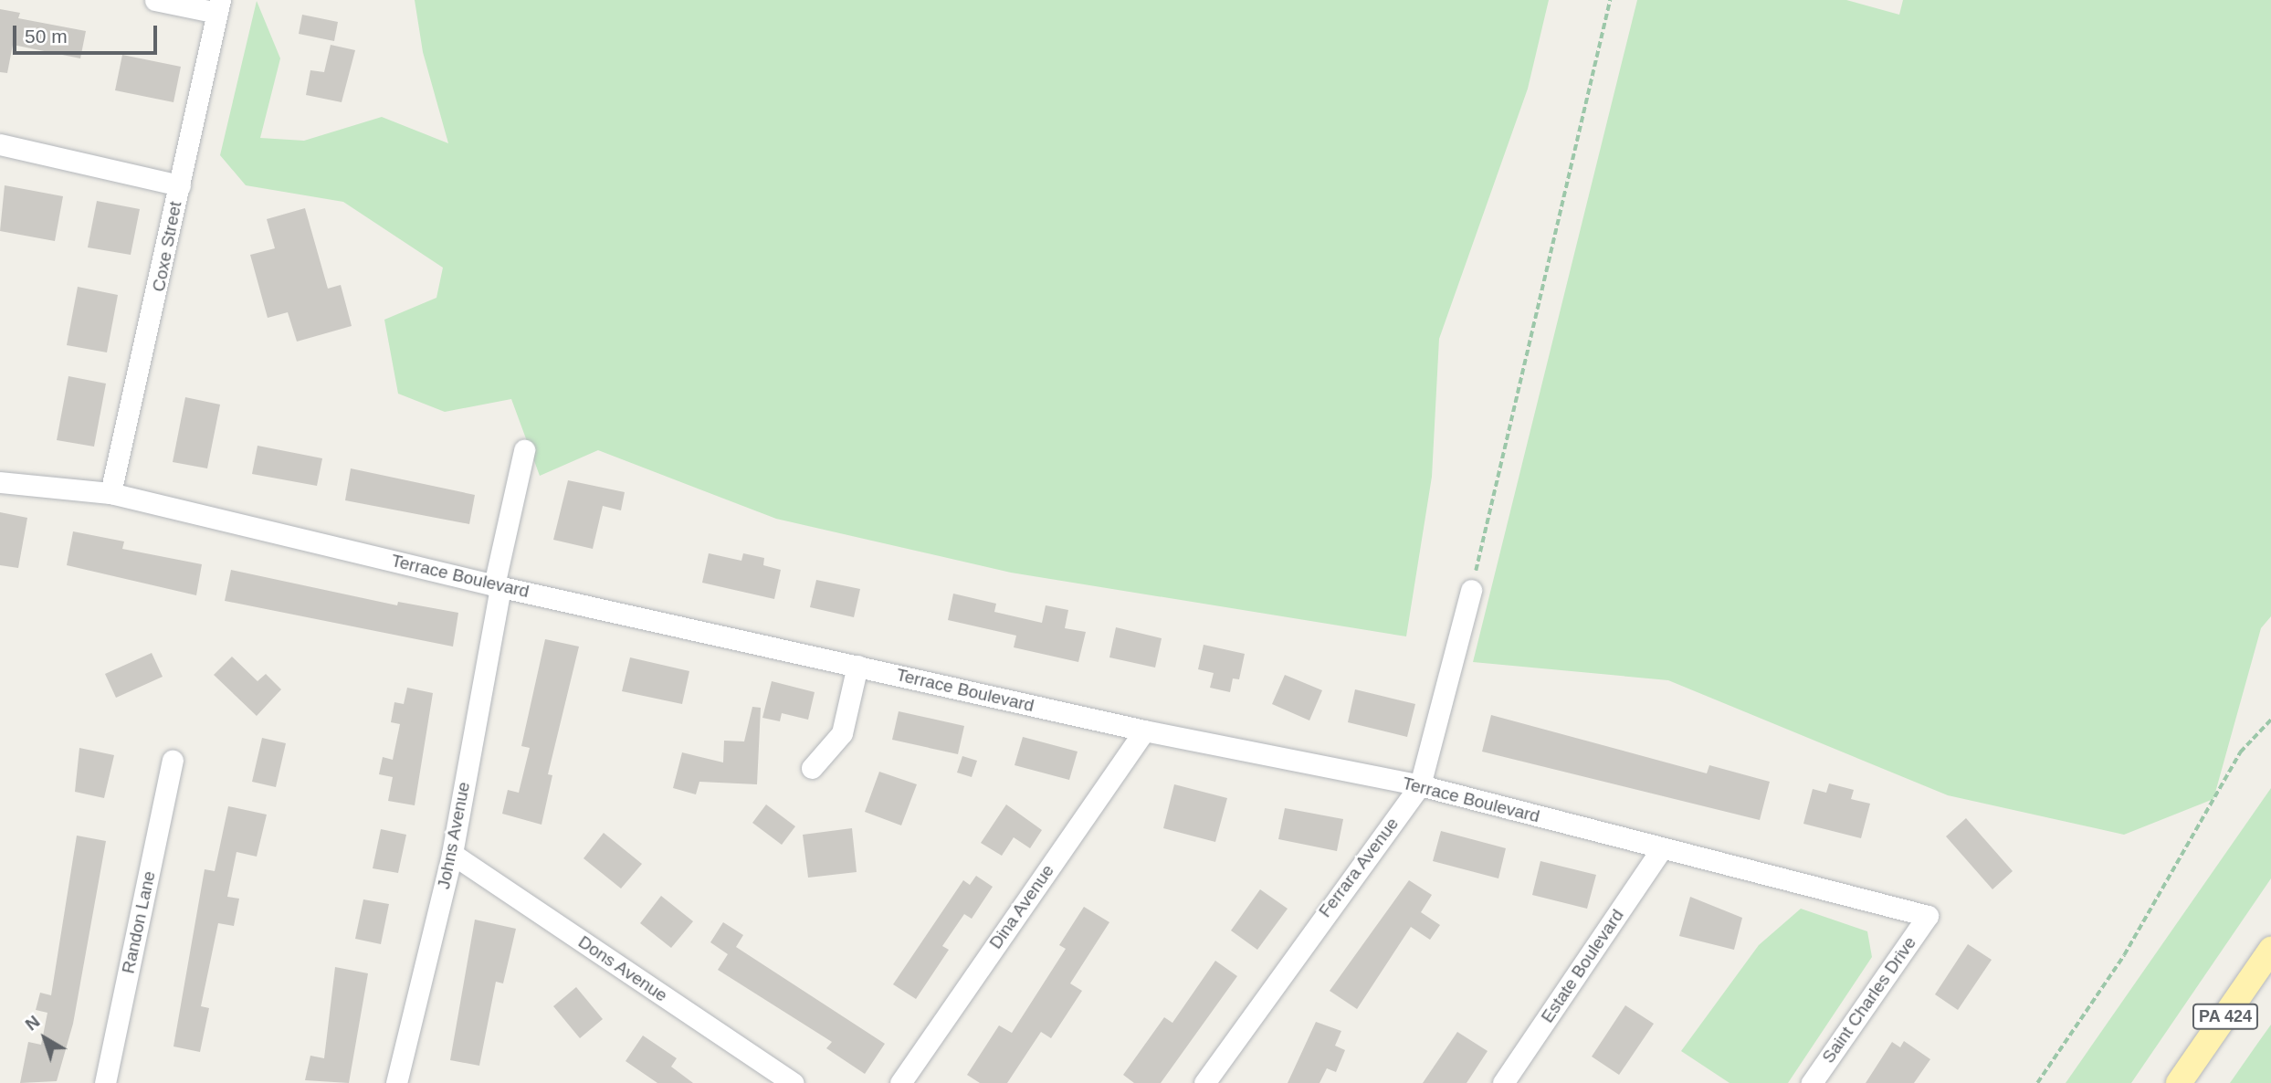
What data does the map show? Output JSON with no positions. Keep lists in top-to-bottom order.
{
  "streets": {
    "main road": ["PA 424"],
    "street": [
      "Coxe Street",
      "Terrace Boulevard",
      "Johns Avenue",
      "Ferrara Avenue",
      "Dina Avenue",
      "Randon Lane",
      "Estate Boulevard",
      "Dons Avenue",
      "Saint Charles Drive"
    ]
  },
  "crossings": [
    ["Coxe Street", "Terrace Boulevard"],
    ["Terrace Boulevard", "Johns Avenue"],
    ["Terrace Boulevard", "Ferrara Avenue"],
    ["Terrace Boulevard", "Dina Avenue"],
    ["Terrace Boulevard", "Estate Boulevard"],
    ["Terrace Boulevard", "Saint Charles Drive"],
    ["Johns Avenue", "Dons Avenue"]
  ],
  "scale_bar": "50 m",
  "north": "top left"
}
